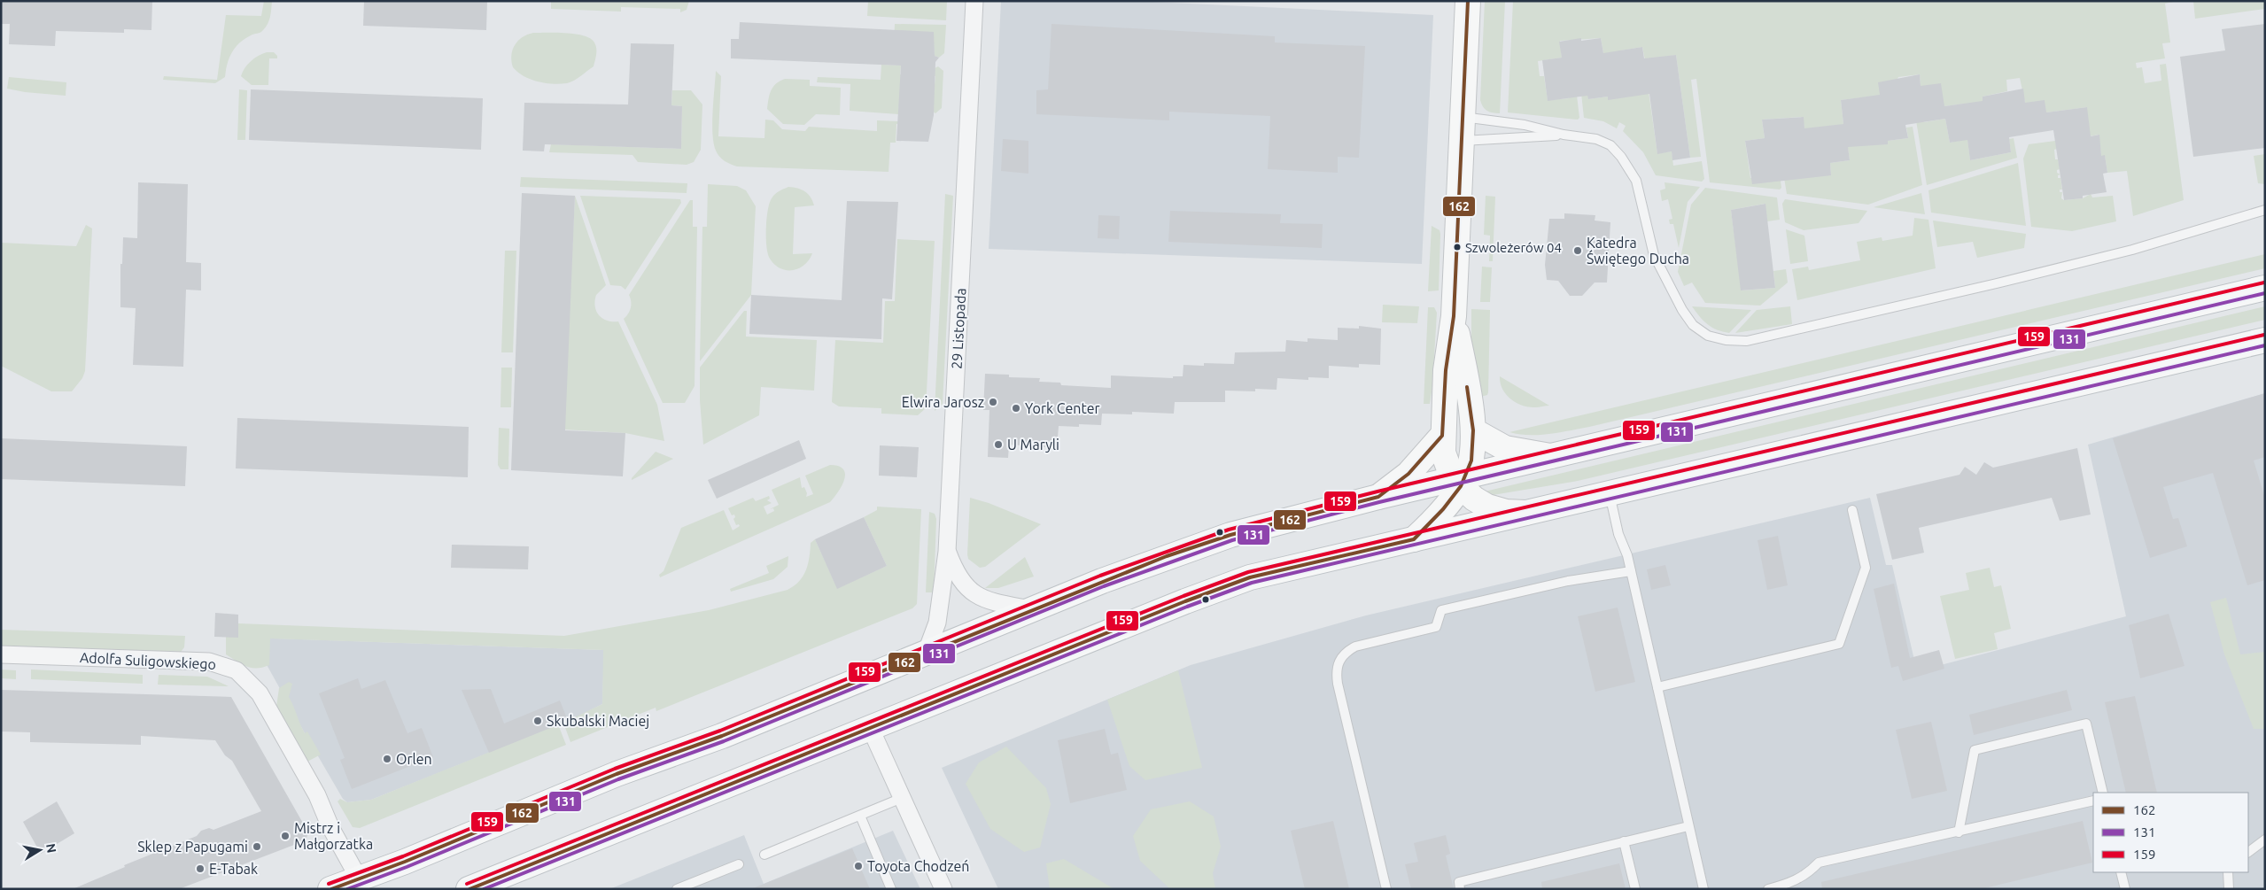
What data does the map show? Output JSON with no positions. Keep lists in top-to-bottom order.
{
  "streets": {
    "street": ["29 Listopada", "Adolfa Suligowskiego"]
  },
  "places": [
    "Szwoleżerów 04",
    "Katedra Świętego Ducha",
    "Elwira Jarosz",
    "York Center",
    "U Maryli",
    "Skubalski Maciej",
    "Orlen",
    "Mistrz i Małgorzatka",
    "Sklep z Papugami",
    "Toyota Chodzeń",
    "E-Tabak"
  ],
  "lines": ["transit line 162", "transit line 159", "transit line 131"],
  "legend": ["162", "131", "159"],
  "north": "right"
}
